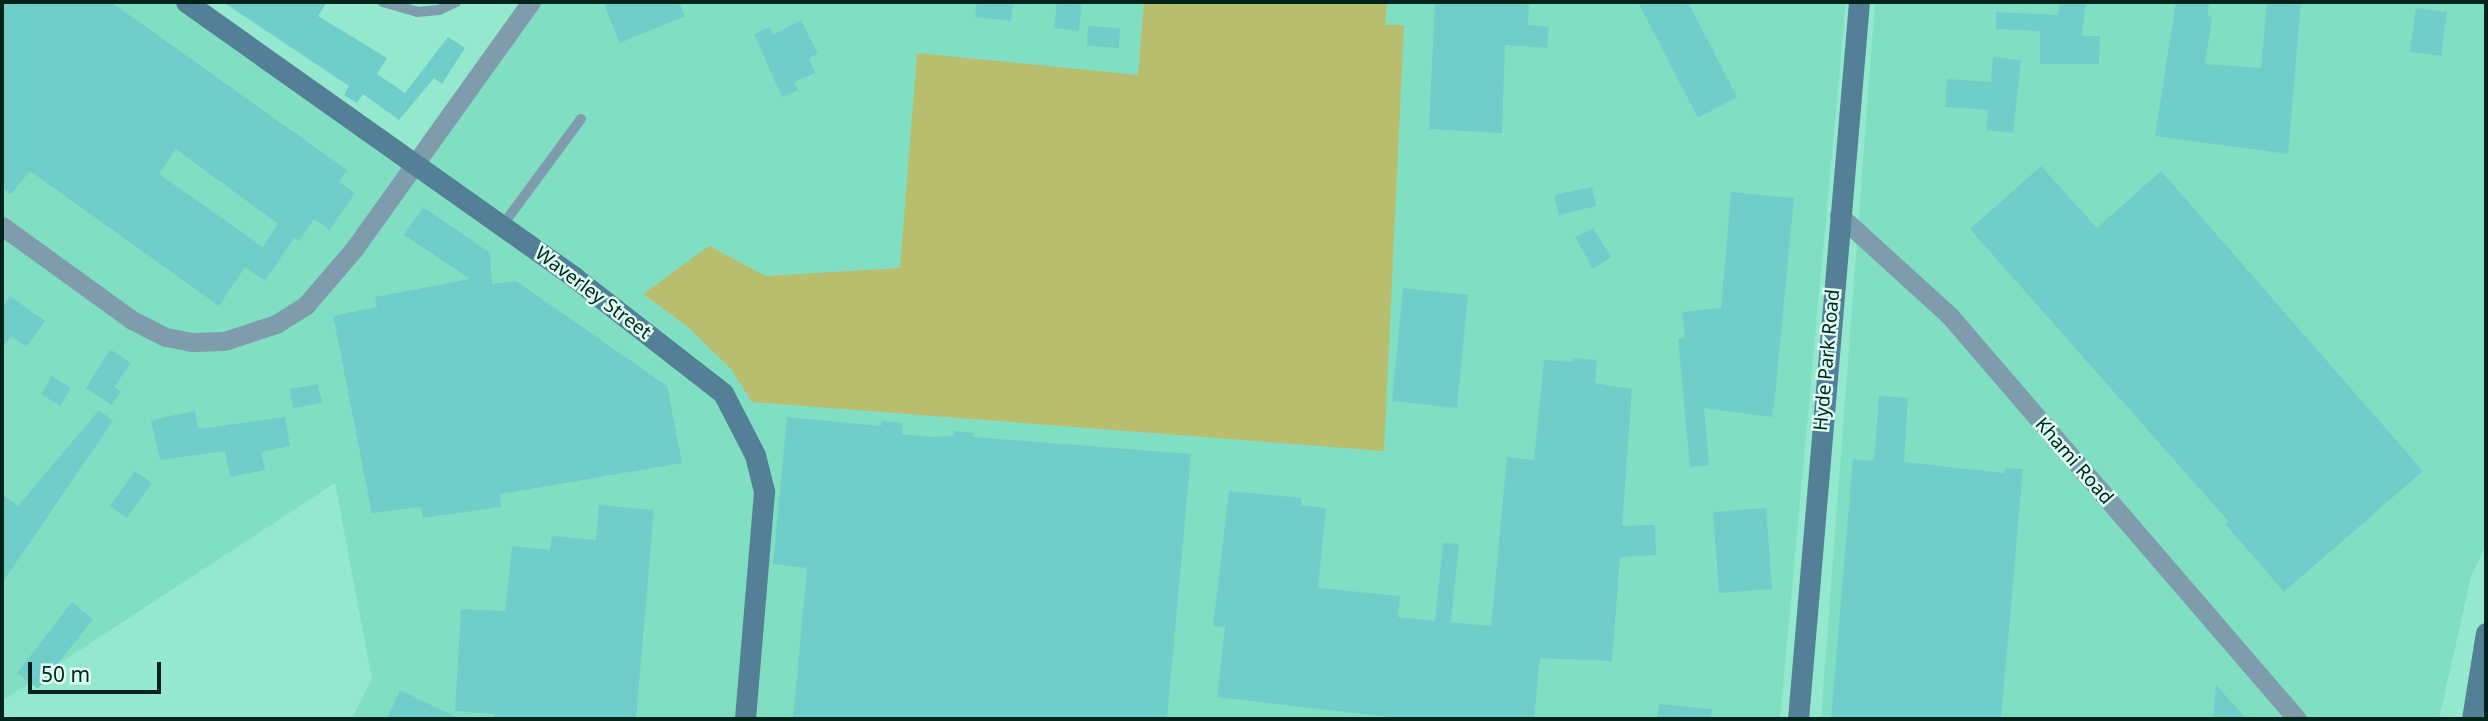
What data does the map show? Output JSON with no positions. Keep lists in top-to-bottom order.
{
  "streets": {
    "street": ["Waverley Street", "Hyde Park Road", "Khami Road"]
  },
  "crossings": [
    ["Hyde Park Road", "Khami Road"]
  ],
  "scale_bar": "50 m"
}
